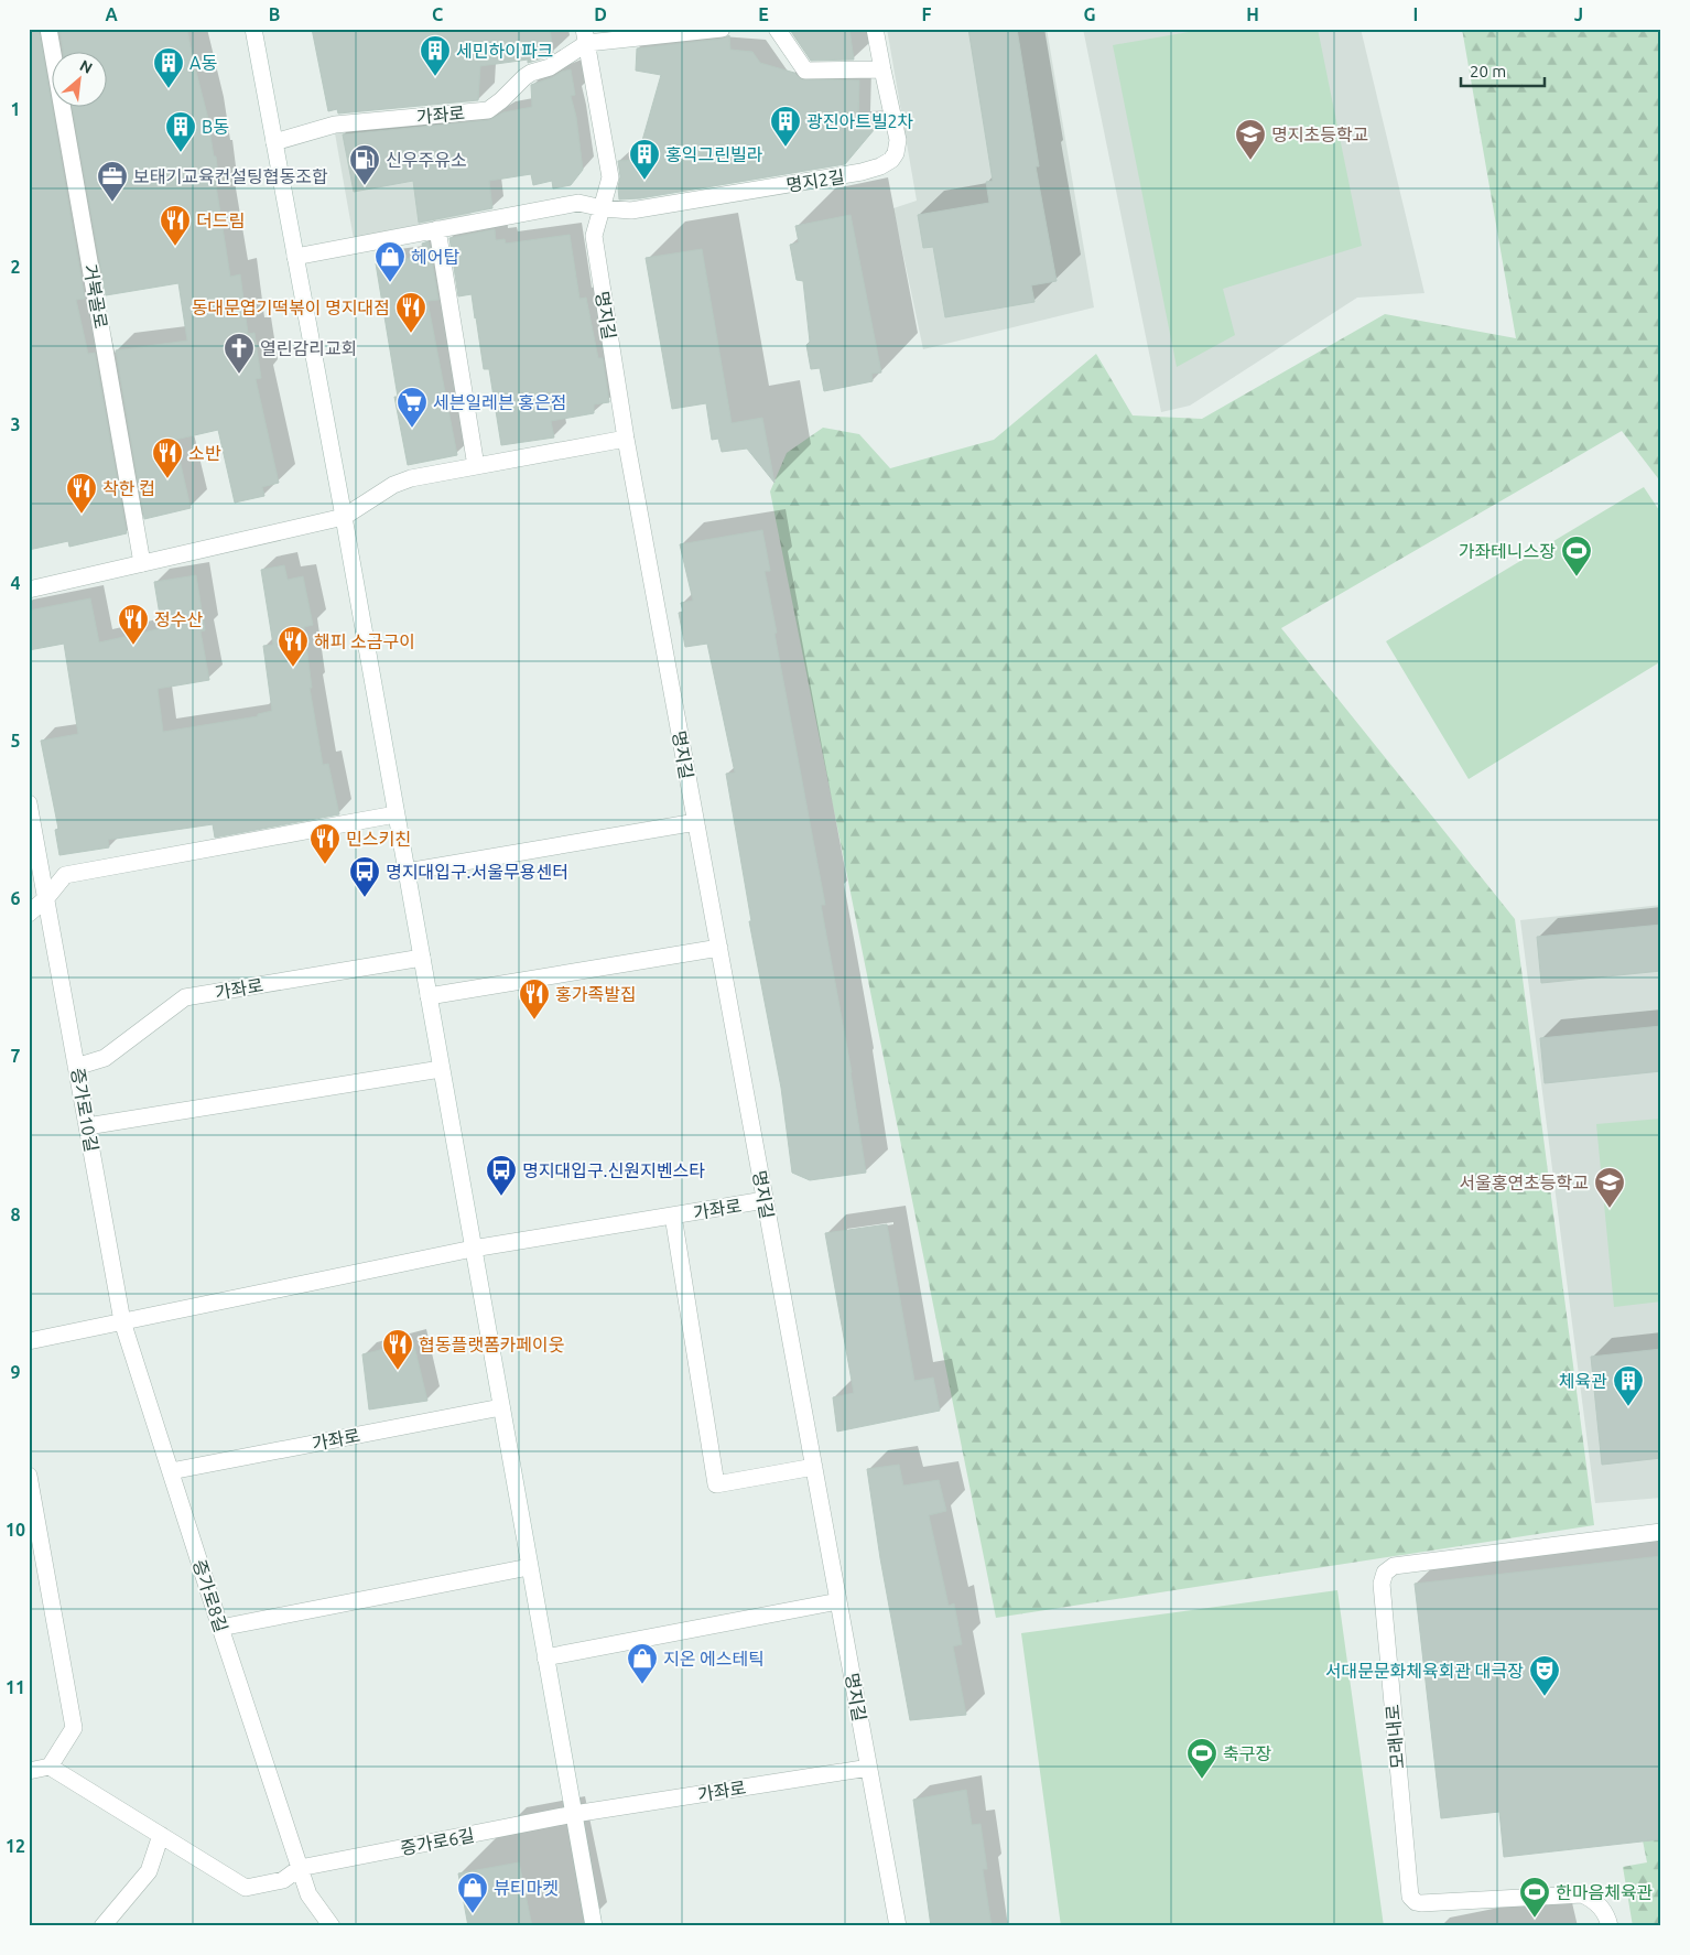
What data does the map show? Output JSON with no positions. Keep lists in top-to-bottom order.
{
  "streets": {
    "street": [
      "가좌로",
      "명지2길",
      "거북골로",
      "명지길",
      "증가로10길",
      "증가로8길",
      "모래내로",
      "증가로6길"
    ]
  },
  "crossings": [
    ["가좌로", "명지길"],
    ["가좌로", "증가로10길"],
    ["가좌로", "증가로8길"],
    ["가좌로", "증가로6길"],
    ["명지2길", "명지길"],
    ["증가로10길", "증가로8길"],
    ["증가로8길", "증가로6길"]
  ],
  "places": {
    "building": [
      "세민하이파크",
      "A동",
      "광진아트빌2차",
      "B동",
      "홍익그린빌라",
      "체육관"
    ],
    "school or university": ["명지초등학교", "서울홍연초등학교"],
    "fuel station": ["신우주유소"],
    "office": ["보태기교육컨설팅협동조합"],
    "restaurant": [
      "더드림",
      "동대문엽기떡볶이 명지대점",
      "소반",
      "착한 컵",
      "정수산",
      "해피 소금구이",
      "민스키친",
      "홍가족발집",
      "협동플랫폼카페이웃"
    ],
    "shop": ["헤어탑", "지온 에스테틱", "뷰티마켓"],
    "church": ["열린감리교회"],
    "supermarket": ["세븐일레븐 홍은점"],
    "sports": ["가좌테니스장", "축구장", "한마음체육관"],
    "bus stop": ["명지대입구.서울무용센터", "명지대입구.신원지벤스타"],
    "theatre": ["서대문문화체육회관 대극장"]
  },
  "scale_bar": "20 m",
  "north": "top right",
  "grid": {
    "columns": [
      "A",
      "B",
      "C",
      "D",
      "E",
      "F",
      "G",
      "H",
      "I",
      "J"
    ],
    "rows": [
      "1",
      "2",
      "3",
      "4",
      "5",
      "6",
      "7",
      "8",
      "9",
      "10",
      "11",
      "12"
    ]
  }
}
